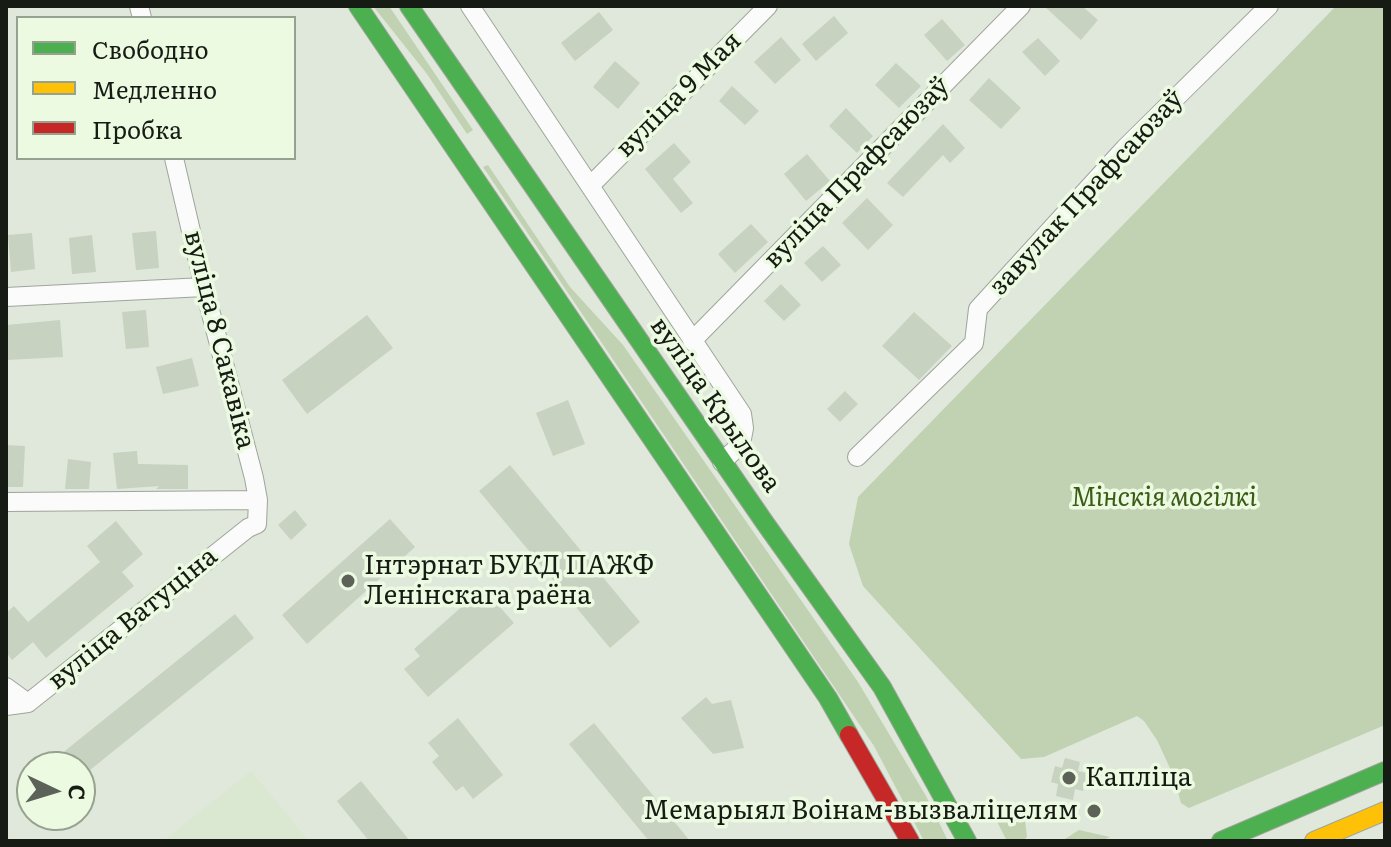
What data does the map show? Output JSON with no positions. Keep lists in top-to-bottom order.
{
  "streets": {
    "main road": ["вуліца Крылова"],
    "street": [
      "вуліца 9 Мая",
      "вуліца Прафсаюзаў",
      "завулак Прафсаюзаў",
      "вуліца 8 Сакавіка",
      "вуліца Ватуціна"
    ]
  },
  "crossings": [
    ["вуліца 8 Сакавіка", "вуліца Ватуціна"]
  ],
  "parks": ["Мінскія могілкі"],
  "places": ["Інтэрнат БУКД ПАЖФ Ленінскага раёна", "Капліца", "Мемарыял Воінам-вызваліцелям"],
  "legend": ["Свободно", "Медленно", "Пробка"],
  "north": "right"
}
